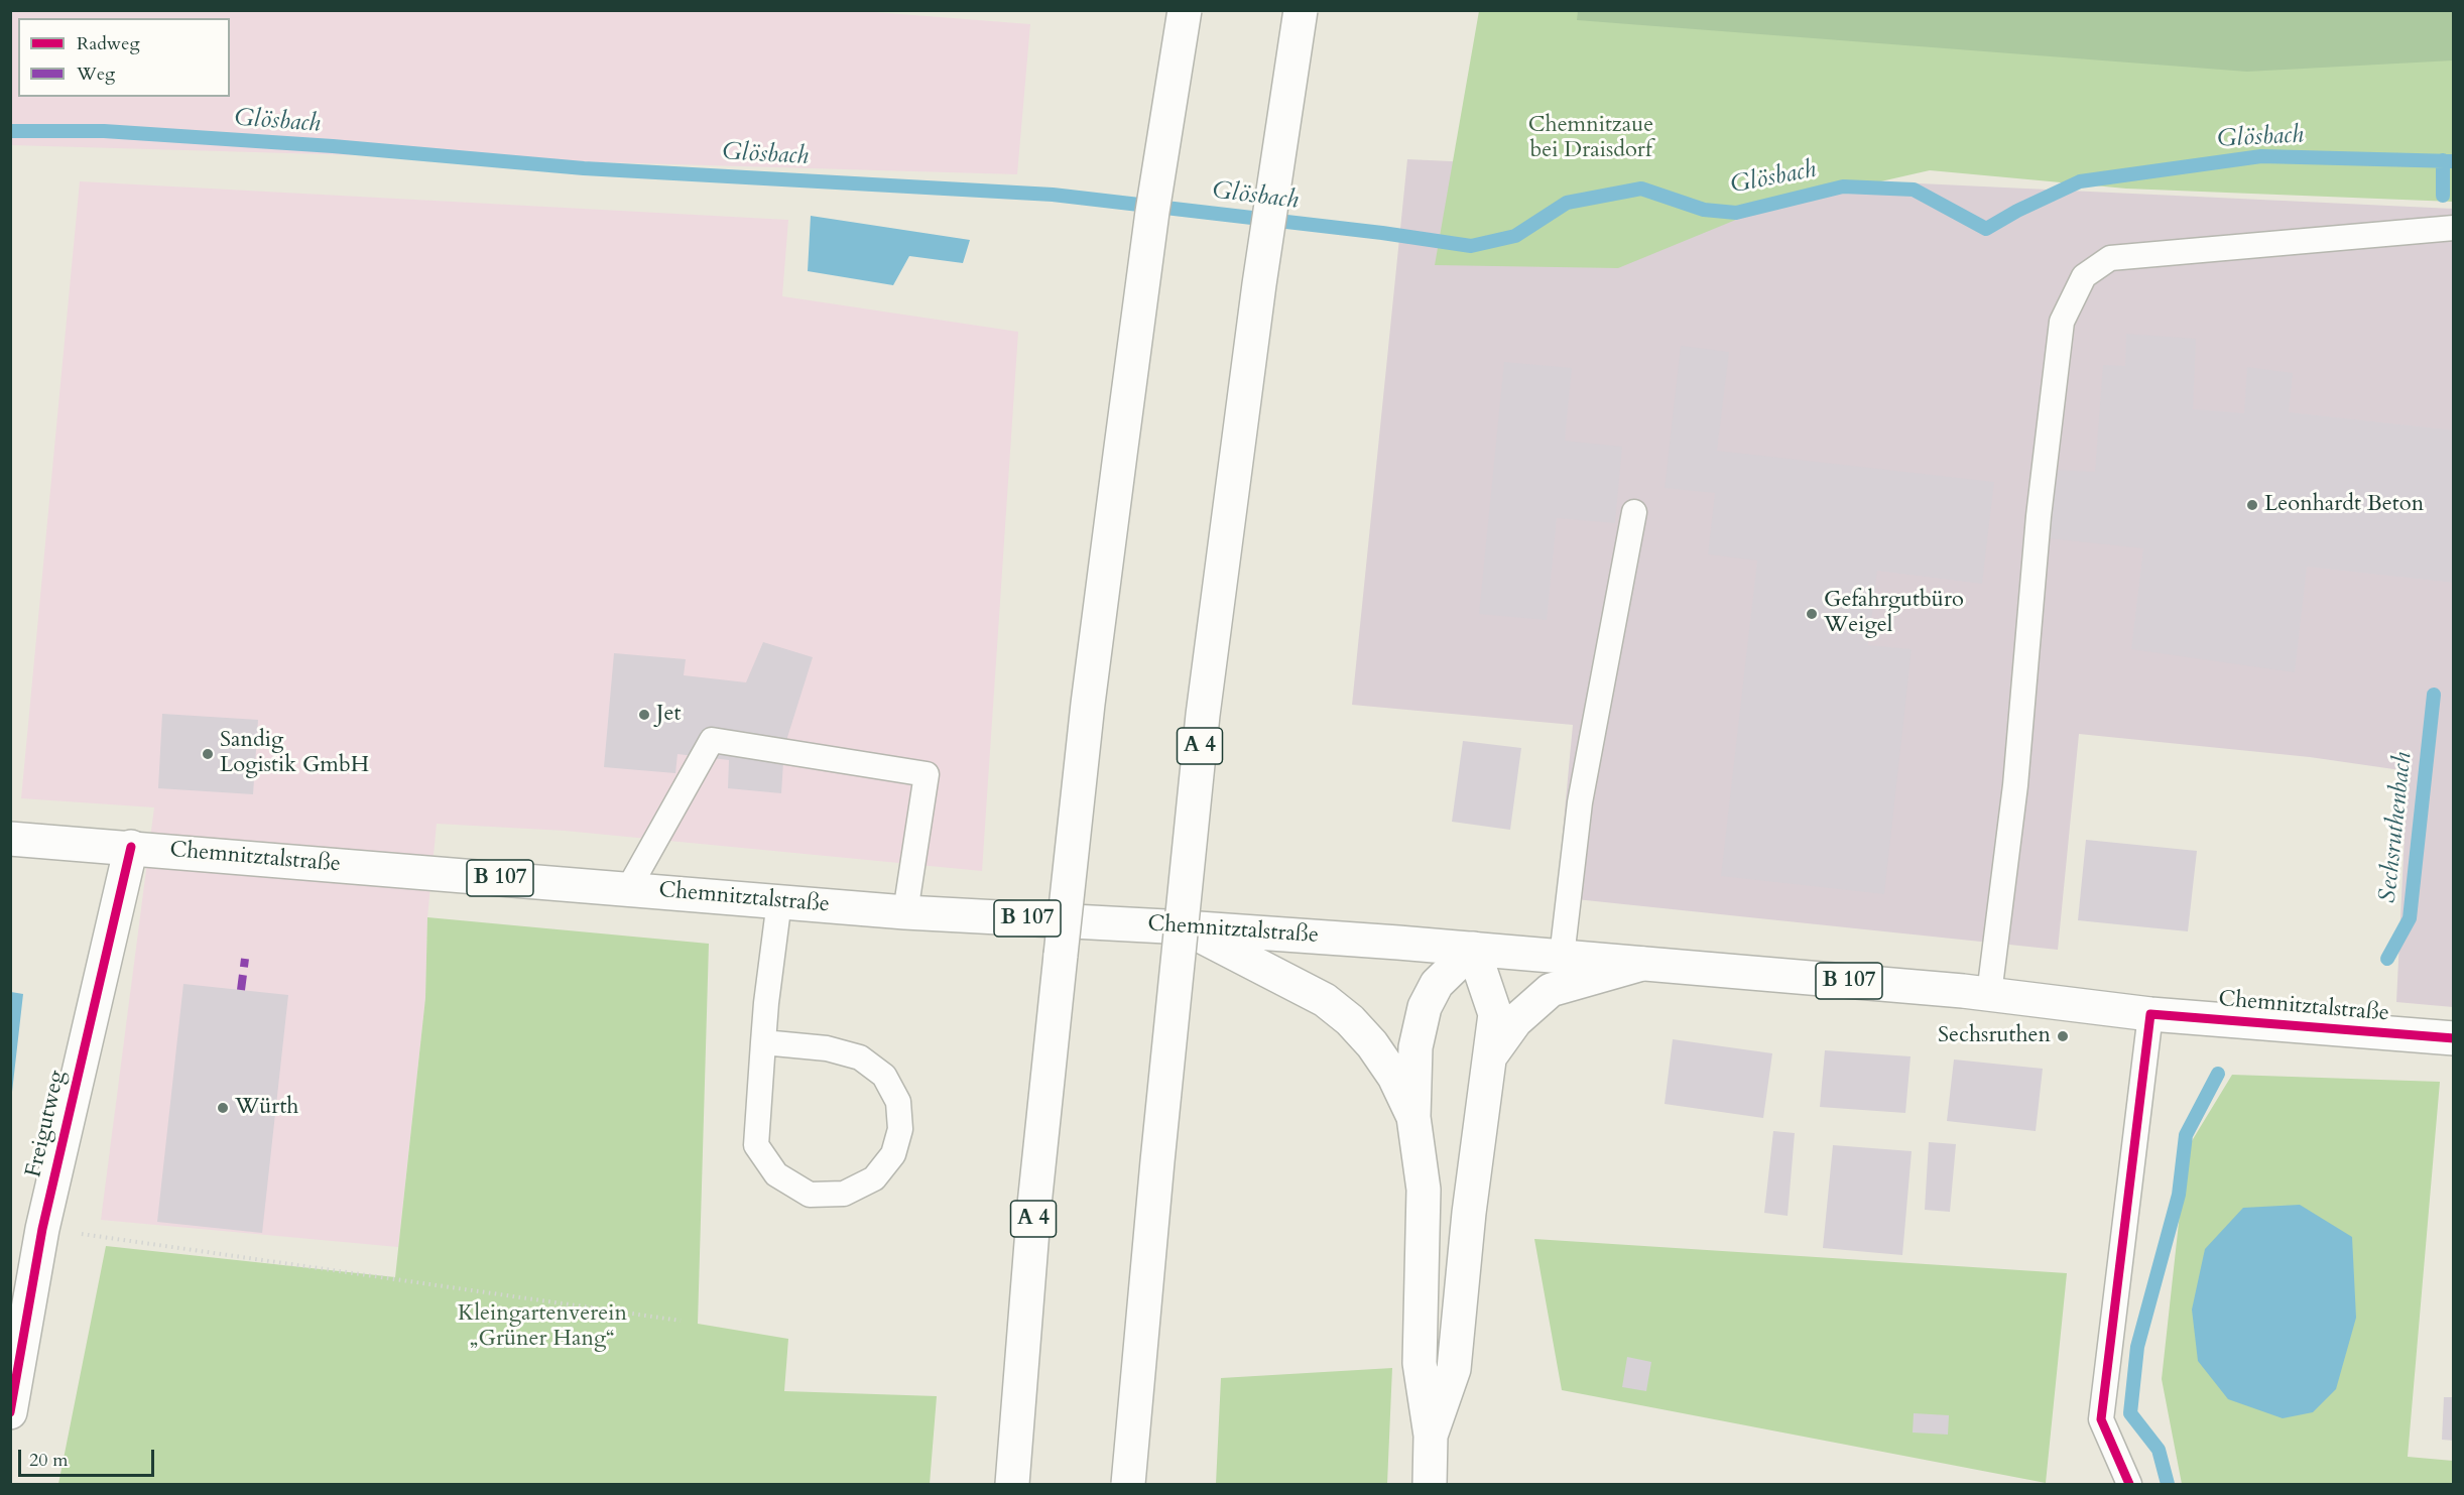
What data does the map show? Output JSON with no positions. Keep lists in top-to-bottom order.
{
  "streets": {
    "main road": [
      "A 4",
      "Chemnitztalstraße",
      "B 107",
      "Freigutweg"
    ]
  },
  "crossings": [
    ["Chemnitztalstraße", "Freigutweg"]
  ],
  "water": ["Glösbach", "Sechsruthenbach"],
  "parks": ["Chemnitzaue bei Draisdorf", "Kleingartenverein „Grüner Hang“"],
  "places": [
    "Leonhardt Beton",
    "Gefahrgutbüro Weigel",
    "Jet",
    "Sandig Logistik GmbH",
    "Sechsruthen",
    "Würth"
  ],
  "legend": ["Radweg", "Weg"],
  "scale_bar": "20 m"
}
